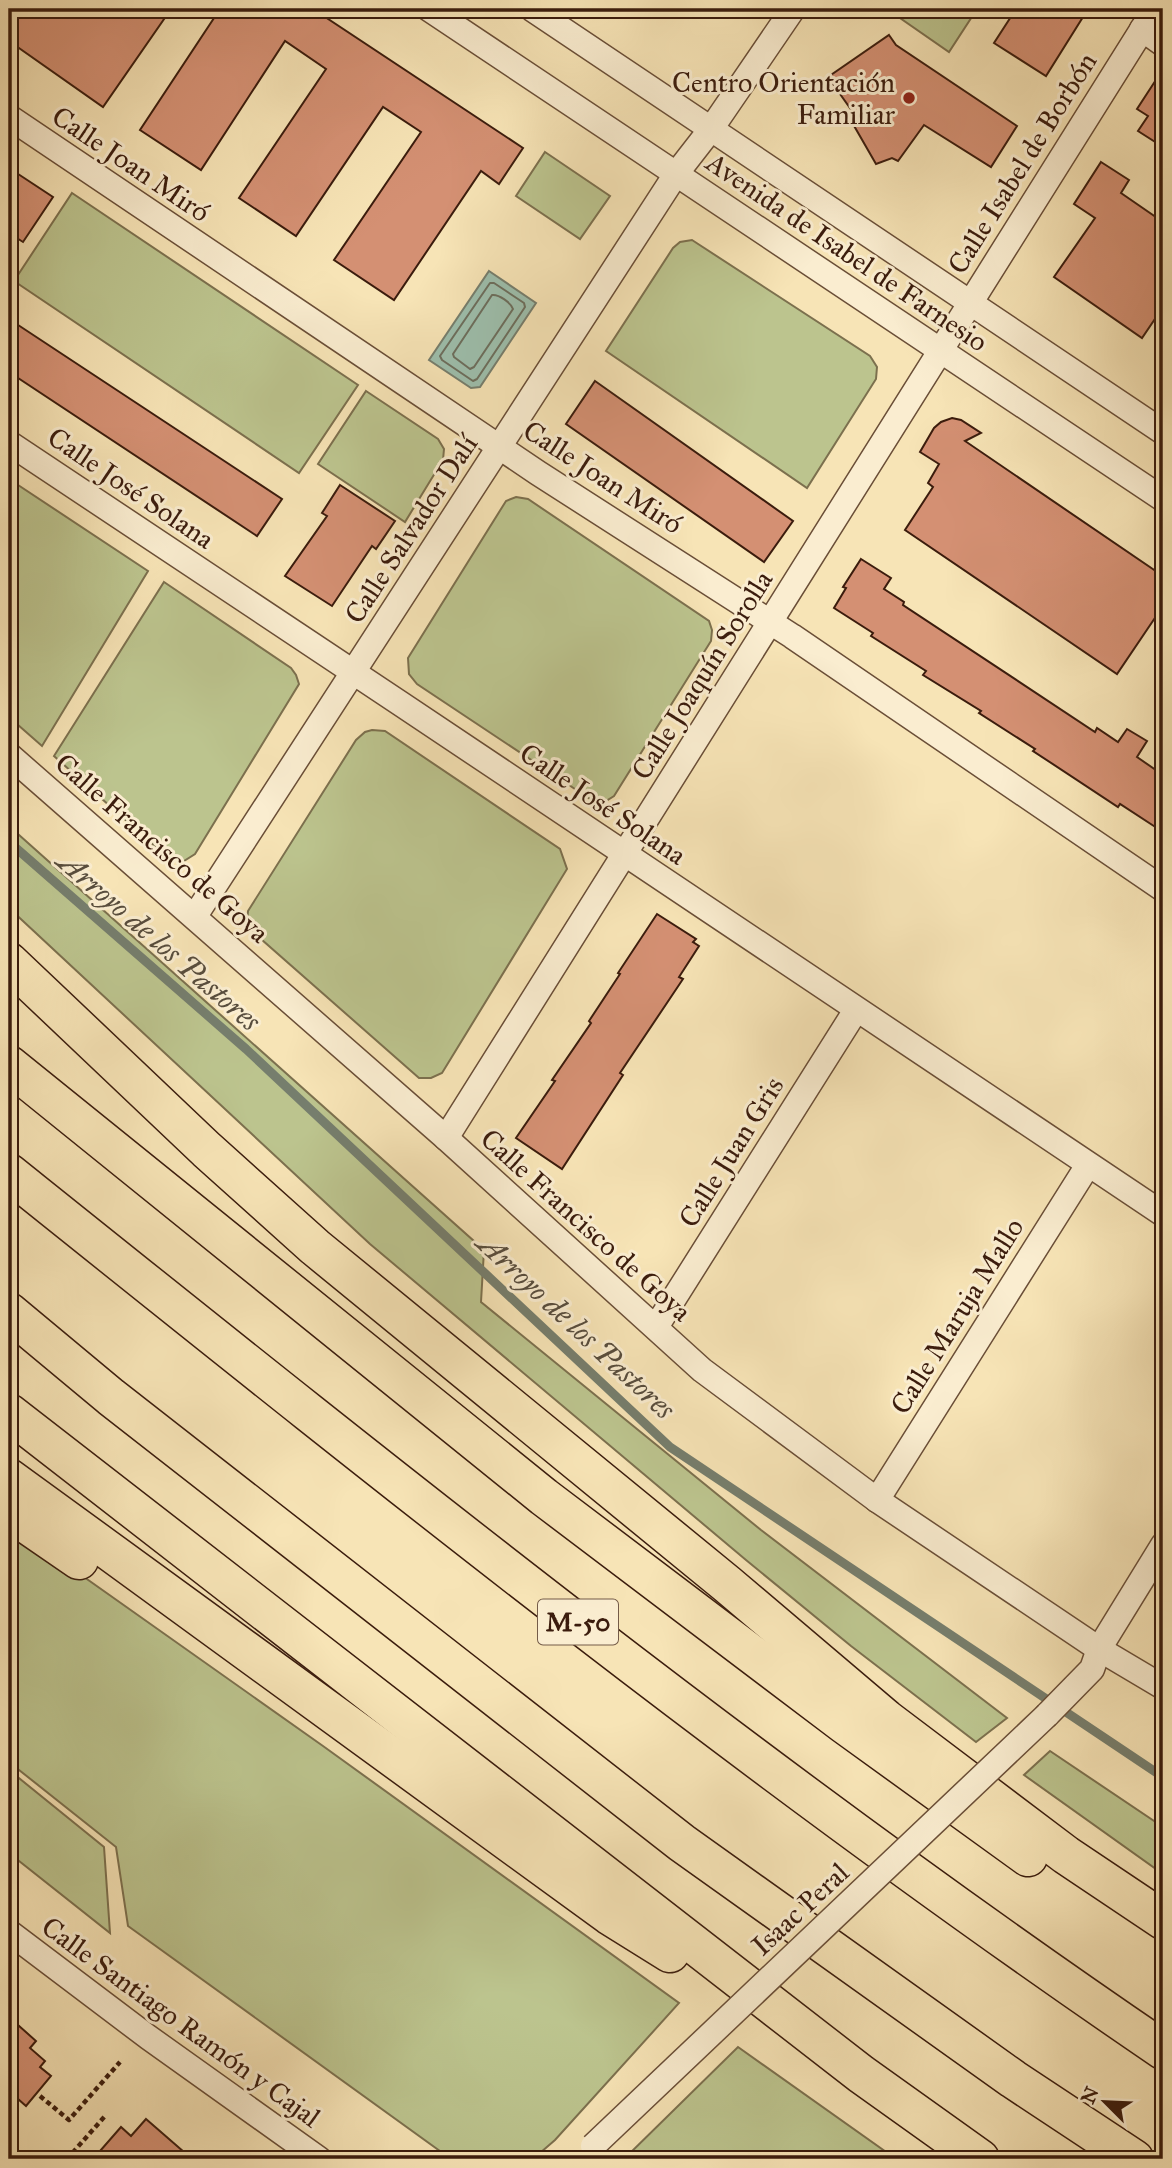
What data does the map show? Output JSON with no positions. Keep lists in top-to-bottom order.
{
  "streets": {
    "highway": ["M-50"],
    "street": [
      "Calle Isabel de Borbón",
      "Calle Joan Miró",
      "Avenida de Isabel de Farnesio",
      "Calle José Solana",
      "Calle Salvador Dalí",
      "Calle Joaquín Sorolla",
      "Calle Francisco de Goya",
      "Calle Juan Gris",
      "Calle Maruja Mallo",
      "Isaac Peral",
      "Calle Santiago Ramón y Cajal"
    ]
  },
  "crossings": [
    ["Calle Isabel de Borbón", "Avenida de Isabel de Farnesio"],
    ["Calle Isabel de Borbón", "Calle Joaquín Sorolla"],
    ["Calle Joan Miró", "Calle Salvador Dalí"],
    ["Calle Joan Miró", "Calle Joaquín Sorolla"],
    ["Avenida de Isabel de Farnesio", "Calle Salvador Dalí"],
    ["Avenida de Isabel de Farnesio", "Calle Joaquín Sorolla"],
    ["Calle José Solana", "Calle Salvador Dalí"],
    ["Calle José Solana", "Calle Joaquín Sorolla"],
    ["Calle José Solana", "Calle Juan Gris"],
    ["Calle José Solana", "Calle Maruja Mallo"],
    ["Calle Salvador Dalí", "Calle Francisco de Goya"],
    ["Calle Joaquín Sorolla", "Calle Francisco de Goya"],
    ["Calle Francisco de Goya", "Calle Juan Gris"],
    ["Calle Francisco de Goya", "Calle Maruja Mallo"],
    ["Calle Francisco de Goya", "Isaac Peral"]
  ],
  "water": ["Arroyo de los Pastores"],
  "places": ["Centro Orientación Familiar"],
  "north": "top left"
}
